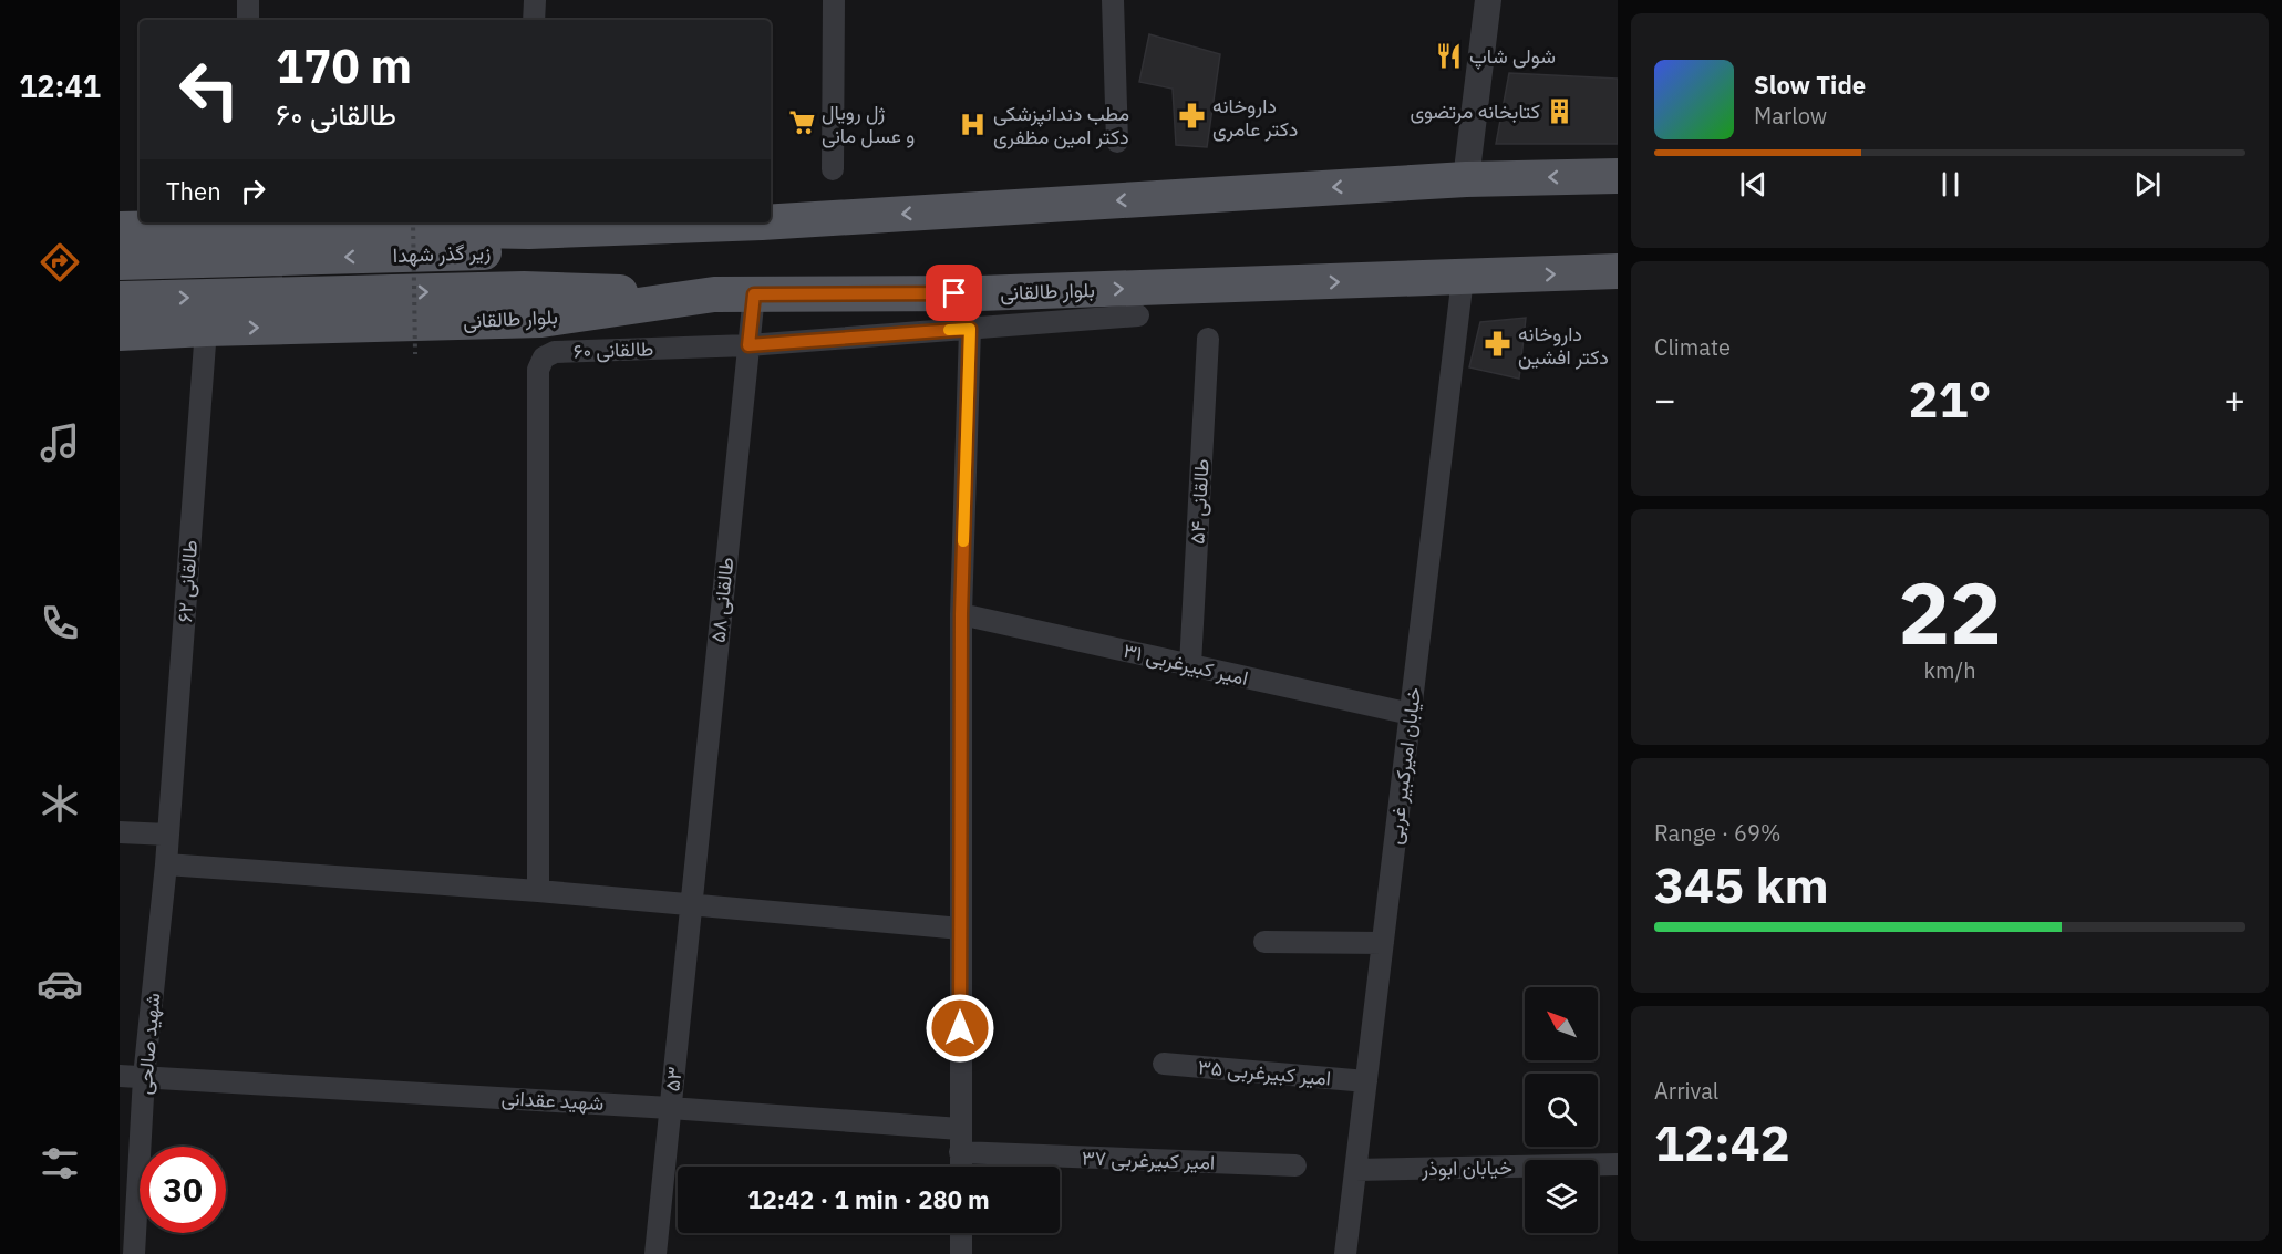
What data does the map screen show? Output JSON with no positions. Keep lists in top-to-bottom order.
{
  "streets": {
    "main road": ["زیر گذر شهدا", "بلوار طالقانی"],
    "street": [
      "طالقانی ۶۰",
      "طالقانی ۵۴",
      "طالقانی ۶۲",
      "طالقانی ۵۸",
      "امیر کبیرغربی ۳۱",
      "خیابان امیرکبیر غربی",
      "شهید صالحی",
      "امیر کبیرغربی ۳۵",
      "۵۳",
      "شهید عقدانی",
      "امیر کبیرغربی ۳۷",
      "خیابان ابوذر"
    ]
  },
  "crossings": [
    ["زیر گذر شهدا", "بلوار طالقانی"],
    ["بلوار طالقانی", "طالقانی ۶۲"],
    ["بلوار طالقانی", "طالقانی ۵۸"],
    ["بلوار طالقانی", "خیابان امیرکبیر غربی"],
    ["طالقانی ۶۰", "طالقانی ۵۸"],
    ["طالقانی ۵۴", "امیر کبیرغربی ۳۱"],
    ["طالقانی ۶۲", "شهید صالحی"],
    ["طالقانی ۵۸", "۵۳"],
    ["امیر کبیرغربی ۳۱", "خیابان امیرکبیر غربی"],
    ["خیابان امیرکبیر غربی", "امیر کبیرغربی ۳۵"],
    ["خیابان امیرکبیر غربی", "خیابان ابوذر"],
    ["شهید صالحی", "شهید عقدانی"],
    ["۵۳", "شهید عقدانی"]
  ],
  "places": {
    "restaurant": ["شولی شاپ"],
    "building": ["کتابخانه مرتضوی"],
    "pharmacy": ["داروخانه دکتر عامری", "داروخانه دکتر افشین"],
    "supermarket": ["ژل رویال و عسل مانی"],
    "hospital": ["مطب دندانپزشکی دکتر امین مظفری"]
  },
  "north": "top left",
  "page": {
    "tabs": "12:41",
    "turn": ["170 m", "طالقانی ۶۰"],
    "song": ["Slow Tide", "Marlow"],
    "then": "Then",
    "tile": [
      "Climate",
      ["22", "km/h"],
      ["Range · 69%", "345 km"],
      ["Arrival", "12:42"]
    ],
    "heat": ["−", "21°", "+"],
    "limit": "30",
    "trip": "12:42 · 1 min · 280 m"
  }
}
